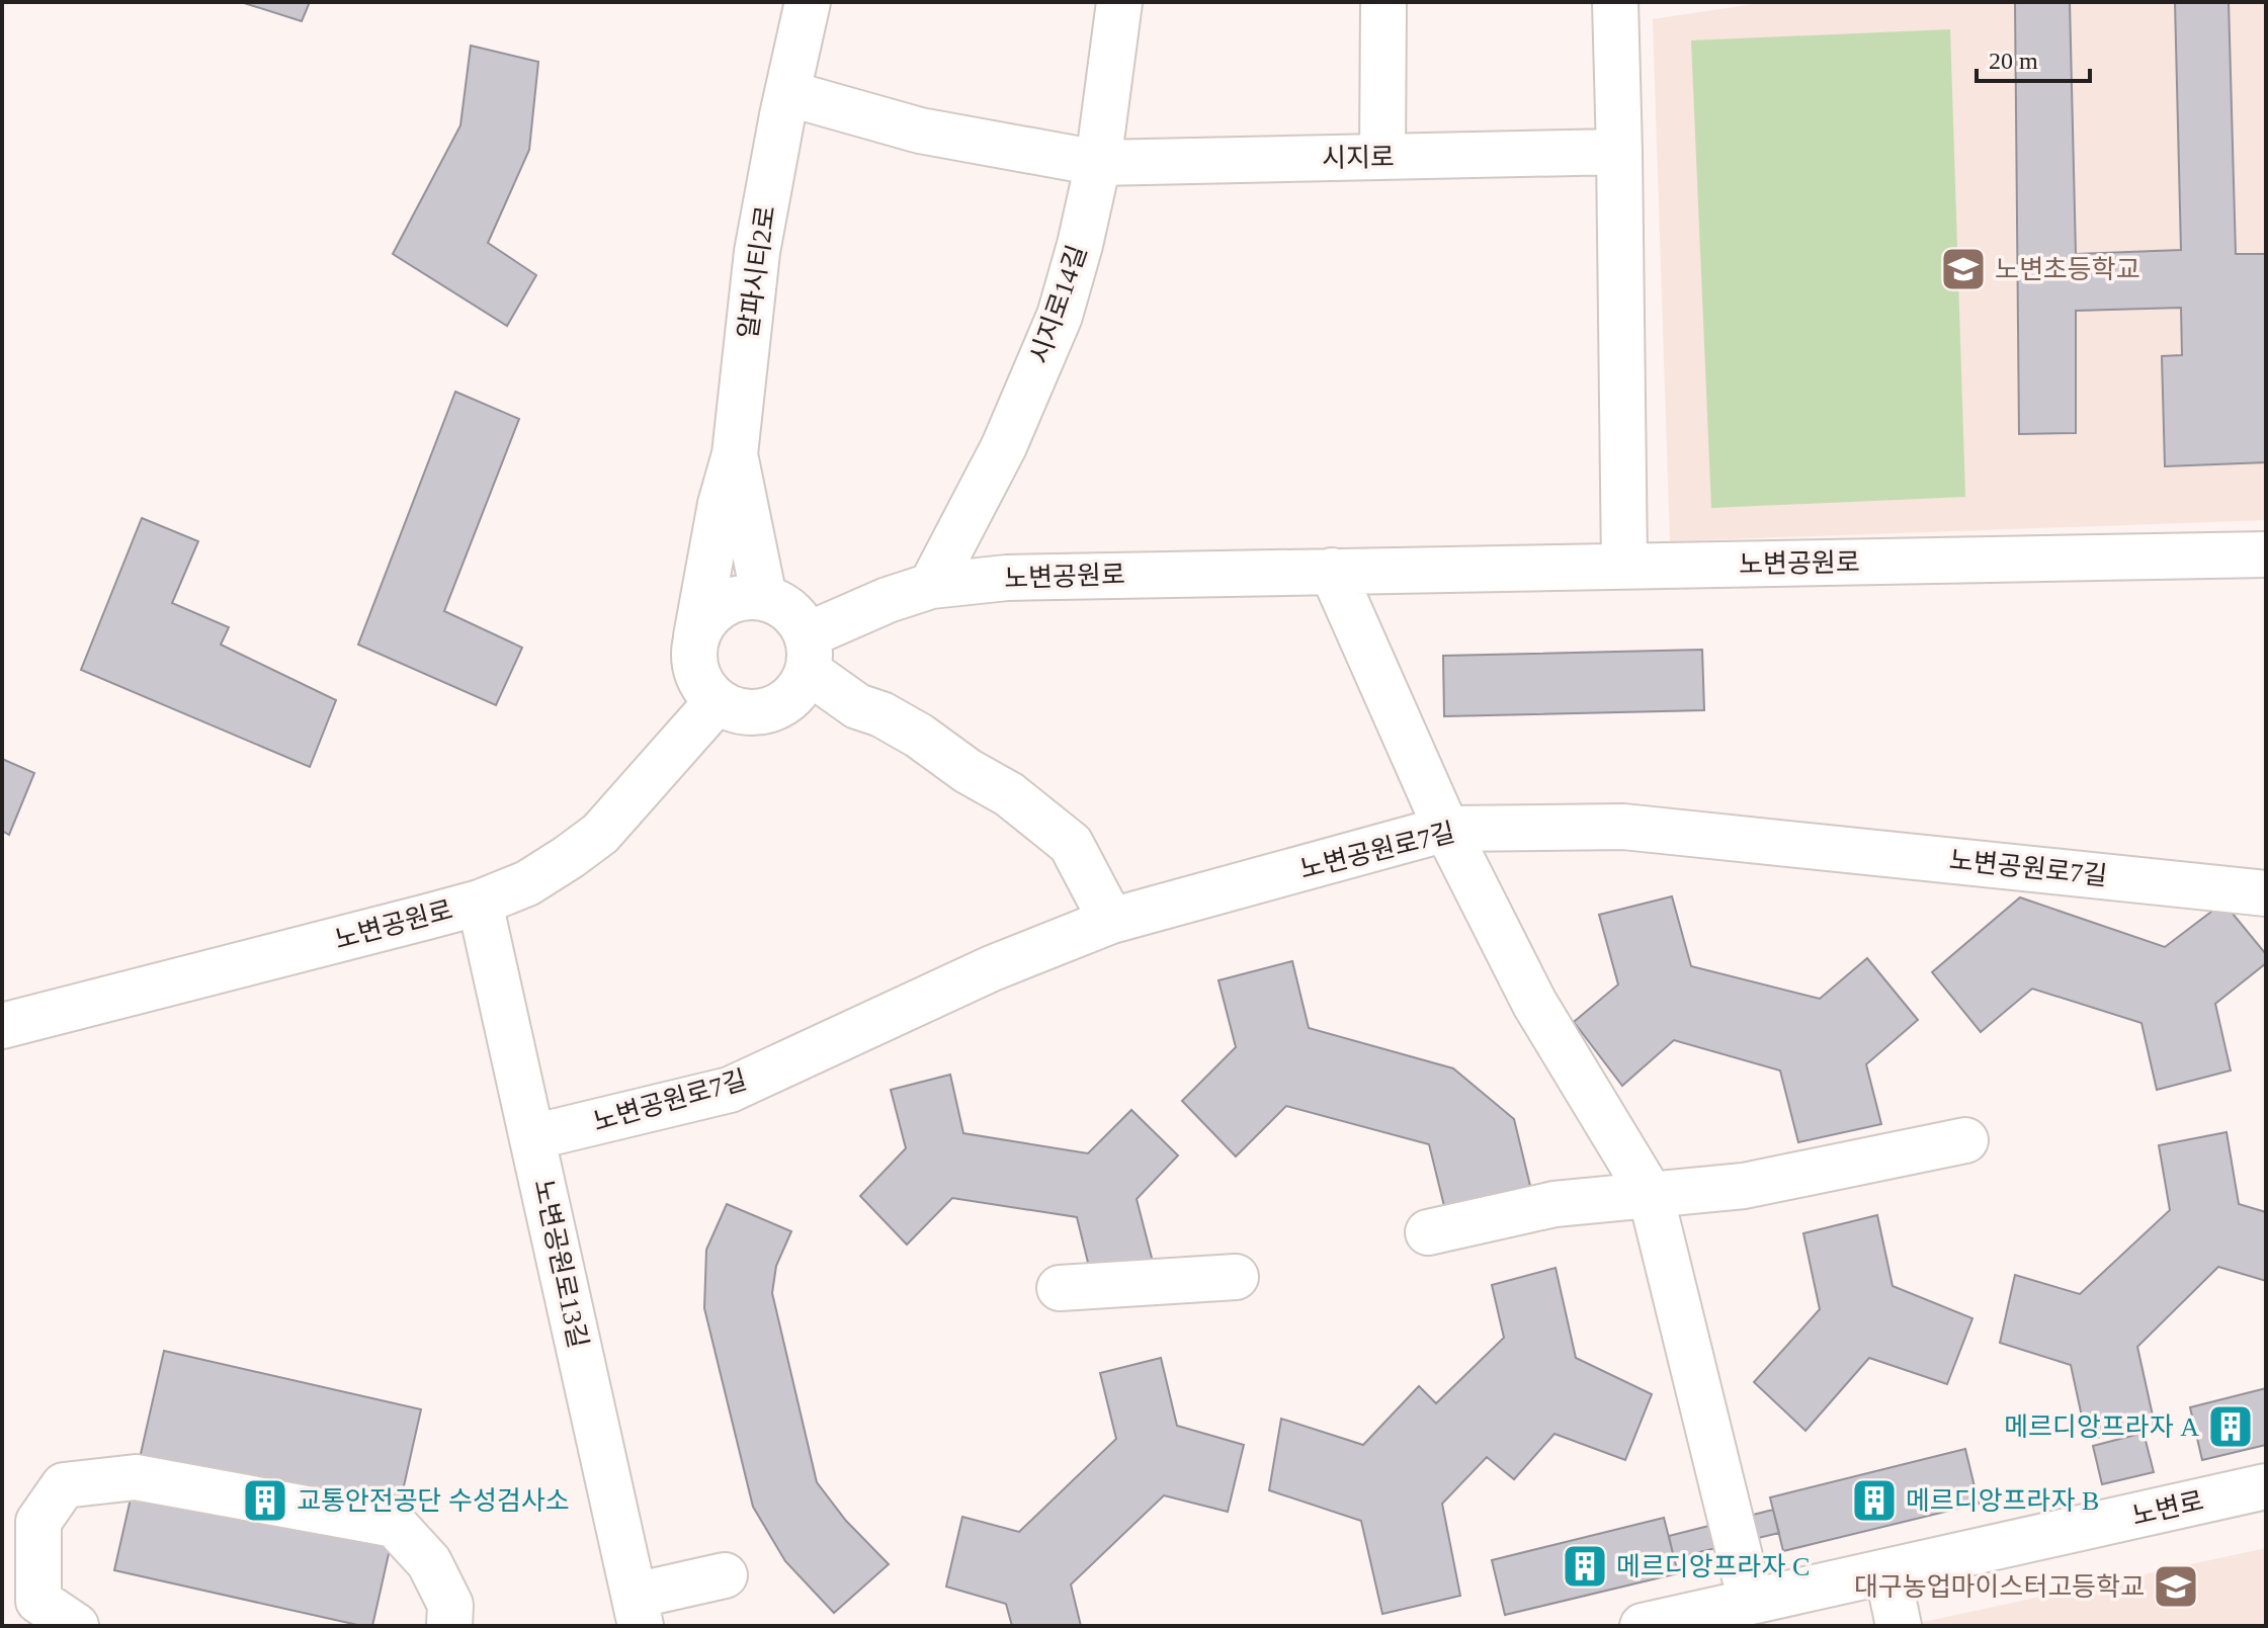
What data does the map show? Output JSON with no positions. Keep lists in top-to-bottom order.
{
  "streets": {
    "street": [
      "시지로",
      "알파시티2로",
      "시지로14길",
      "노변공원로",
      "노변공원로7길",
      "노변공원로13길",
      "노변로"
    ]
  },
  "crossings": [
    ["시지로", "시지로14길"],
    ["시지로14길", "노변공원로"],
    ["노변공원로", "노변공원로13길"],
    ["노변공원로7길", "노변공원로13길"]
  ],
  "places": {
    "school or university": ["노변초등학교", "대구농업마이스터고등학교"],
    "building": [
      "메르디앙프라자 A",
      "교통안전공단 수성검사소",
      "메르디앙프라자 B",
      "메르디앙프라자 C"
    ]
  },
  "scale_bar": "20 m"
}
